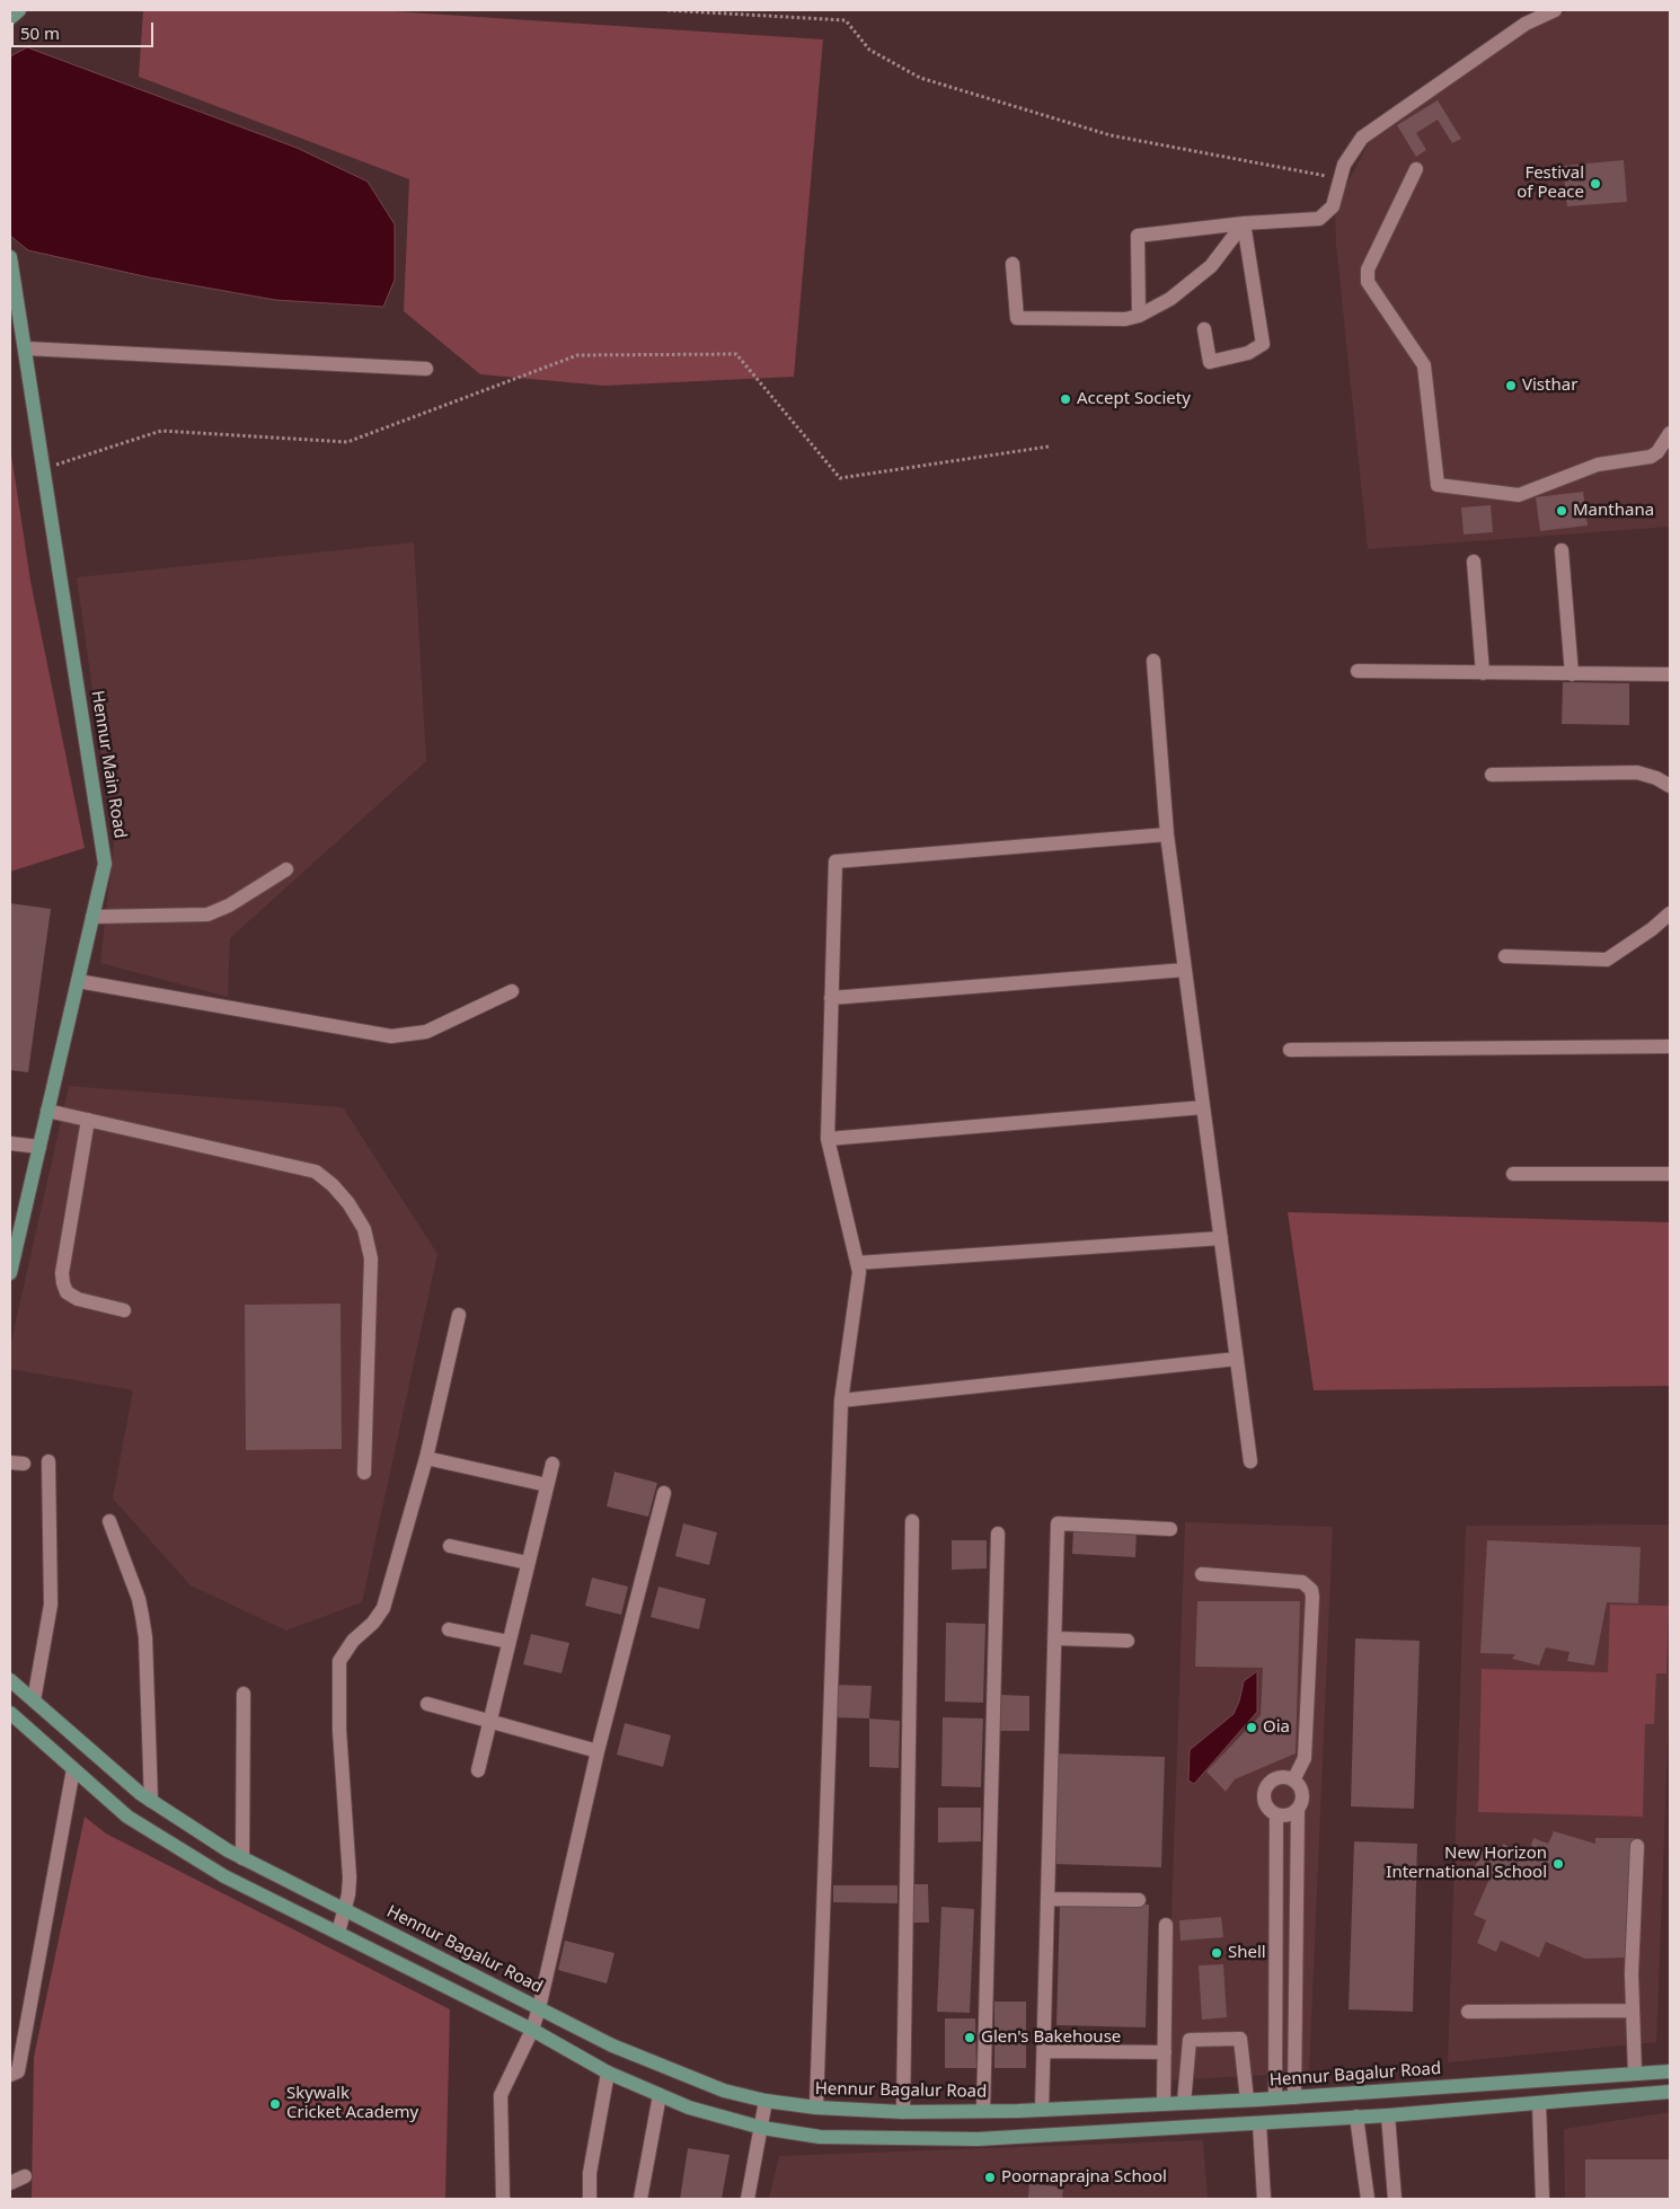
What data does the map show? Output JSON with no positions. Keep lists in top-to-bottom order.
{
  "streets": {
    "main road": ["Hennur Main Road", "Hennur Bagalur Road"]
  },
  "places": [
    "Festival of Peace",
    "Visthar",
    "Accept Society",
    "Manthana",
    "Oia",
    "New Horizon International School",
    "Shell",
    "Glen's Bakehouse",
    "Skywalk Cricket Academy",
    "Poornaprajna School"
  ],
  "scale_bar": "50 m"
}
